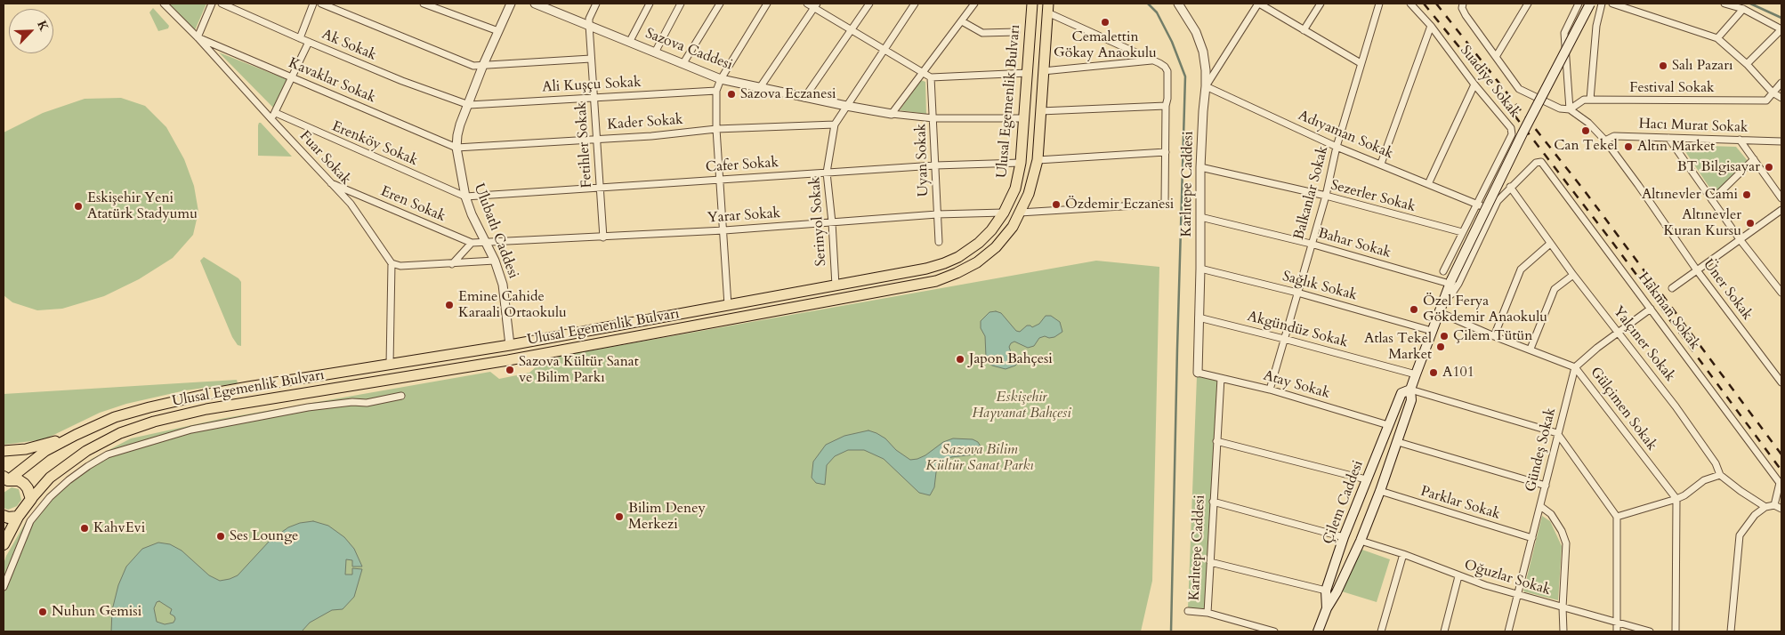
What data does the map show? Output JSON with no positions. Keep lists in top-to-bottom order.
{
  "streets": {
    "highway": ["Ulusal Egemenlik Bulvarı"],
    "main road": ["Çilem Caddesi"],
    "street": [
      "Ak Sokak",
      "Sazova Caddesi",
      "Kavaklar Sokak",
      "Suadiye Sokak",
      "Ali Kuşçu Sokak",
      "Festival Sokak",
      "Kader Sokak",
      "Hacı Murat Sokak",
      "Adıyaman Sokak",
      "Erenköy Sokak",
      "Fetihler Sokak",
      "Fuar Sokak",
      "Uyan Sokak",
      "Cafer Sokak",
      "Karlıtepe Caddesi",
      "Balkanlar Sokak",
      "Sezerler Sokak",
      "Eren Sokak",
      "Yarar Sokak",
      "Serinyol Sokak",
      "Ulubatlı Caddesi",
      "Bahar Sokak",
      "Sağlık Sokak",
      "Üner Sokak",
      "Hakman Sokak",
      "Akgündüz Sokak",
      "Yalçıner Sokak",
      "Atay Sokak",
      "Gülçimen Sokak",
      "Gündeş Sokak",
      "Parklar Sokak",
      "Oğuzlar Sokak"
    ]
  },
  "crossings": [
    ["Ak Sokak", "Ali Kuşçu Sokak"],
    ["Ak Sokak", "Ulubatlı Caddesi"],
    ["Sazova Caddesi", "Fetihler Sokak"],
    ["Sazova Caddesi", "Serinyol Sokak"],
    ["Kavaklar Sokak", "Kader Sokak"],
    ["Kavaklar Sokak", "Fuar Sokak"],
    ["Kavaklar Sokak", "Ulubatlı Caddesi"],
    ["Suadiye Sokak", "Adıyaman Sokak"],
    ["Ali Kuşçu Sokak", "Fetihler Sokak"],
    ["Ali Kuşçu Sokak", "Ulubatlı Caddesi"],
    ["Festival Sokak", "Üner Sokak"],
    ["Ulusal Egemenlik Bulvarı", "Cafer Sokak"],
    ["Ulusal Egemenlik Bulvarı", "Yarar Sokak"],
    ["Ulusal Egemenlik Bulvarı", "Serinyol Sokak"],
    ["Ulusal Egemenlik Bulvarı", "Ulubatlı Caddesi"],
    ["Kader Sokak", "Fetihler Sokak"],
    ["Kader Sokak", "Serinyol Sokak"],
    ["Kader Sokak", "Ulubatlı Caddesi"],
    ["Hacı Murat Sokak", "Üner Sokak"],
    ["Adıyaman Sokak", "Karlıtepe Caddesi"],
    ["Adıyaman Sokak", "Balkanlar Sokak"],
    ["Erenköy Sokak", "Cafer Sokak"],
    ["Erenköy Sokak", "Ulubatlı Caddesi"],
    ["Fetihler Sokak", "Cafer Sokak"],
    ["Fetihler Sokak", "Yarar Sokak"],
    ["Fuar Sokak", "Eren Sokak"],
    ["Uyan Sokak", "Cafer Sokak"],
    ["Uyan Sokak", "Yarar Sokak"],
    ["Cafer Sokak", "Serinyol Sokak"],
    ["Cafer Sokak", "Ulubatlı Caddesi"],
    ["Karlıtepe Caddesi", "Sezerler Sokak"],
    ["Karlıtepe Caddesi", "Bahar Sokak"],
    ["Karlıtepe Caddesi", "Sağlık Sokak"],
    ["Karlıtepe Caddesi", "Akgündüz Sokak"],
    ["Karlıtepe Caddesi", "Atay Sokak"],
    ["Balkanlar Sokak", "Sezerler Sokak"],
    ["Balkanlar Sokak", "Bahar Sokak"],
    ["Balkanlar Sokak", "Sağlık Sokak"],
    ["Balkanlar Sokak", "Akgündüz Sokak"],
    ["Balkanlar Sokak", "Atay Sokak"],
    ["Eren Sokak", "Yarar Sokak"],
    ["Eren Sokak", "Ulubatlı Caddesi"],
    ["Yarar Sokak", "Serinyol Sokak"],
    ["Yarar Sokak", "Ulubatlı Caddesi"],
    ["Hakman Sokak", "Yalçıner Sokak"],
    ["Atay Sokak", "Çilem Caddesi"],
    ["Gülçimen Sokak", "Gündeş Sokak"],
    ["Gündeş Sokak", "Parklar Sokak"],
    ["Gündeş Sokak", "Oğuzlar Sokak"]
  ],
  "parks": ["Eskişehir Hayvanat Bahçesi", "Sazova Bilim Kültür Sanat Parkı"],
  "places": [
    "Cemalettin Gökay Anaokulu",
    "Salı Pazarı",
    "Sazova Eczanesi",
    "Can Tekel",
    "Altın Market",
    "BT Bilgisayar",
    "Altınevler Cami",
    "Özdemir Eczanesi",
    "Eskişehir Yeni Atatürk Stadyumu",
    "Altınevler Kuran Kursu",
    "Emine Cahide Karaali Ortaokulu",
    "Özel Ferya Gökdemir Anaokulu",
    "Çilem Tütün",
    "Atlas Tekel Market",
    "Japon Bahçesi",
    "Sazova Kültür Sanat ve Bilim Parkı",
    "A101",
    "Bilim Deney Merkezi",
    "KahvEvi",
    "Ses Lounge",
    "Nuhun Gemisi"
  ],
  "north": "top right"
}
